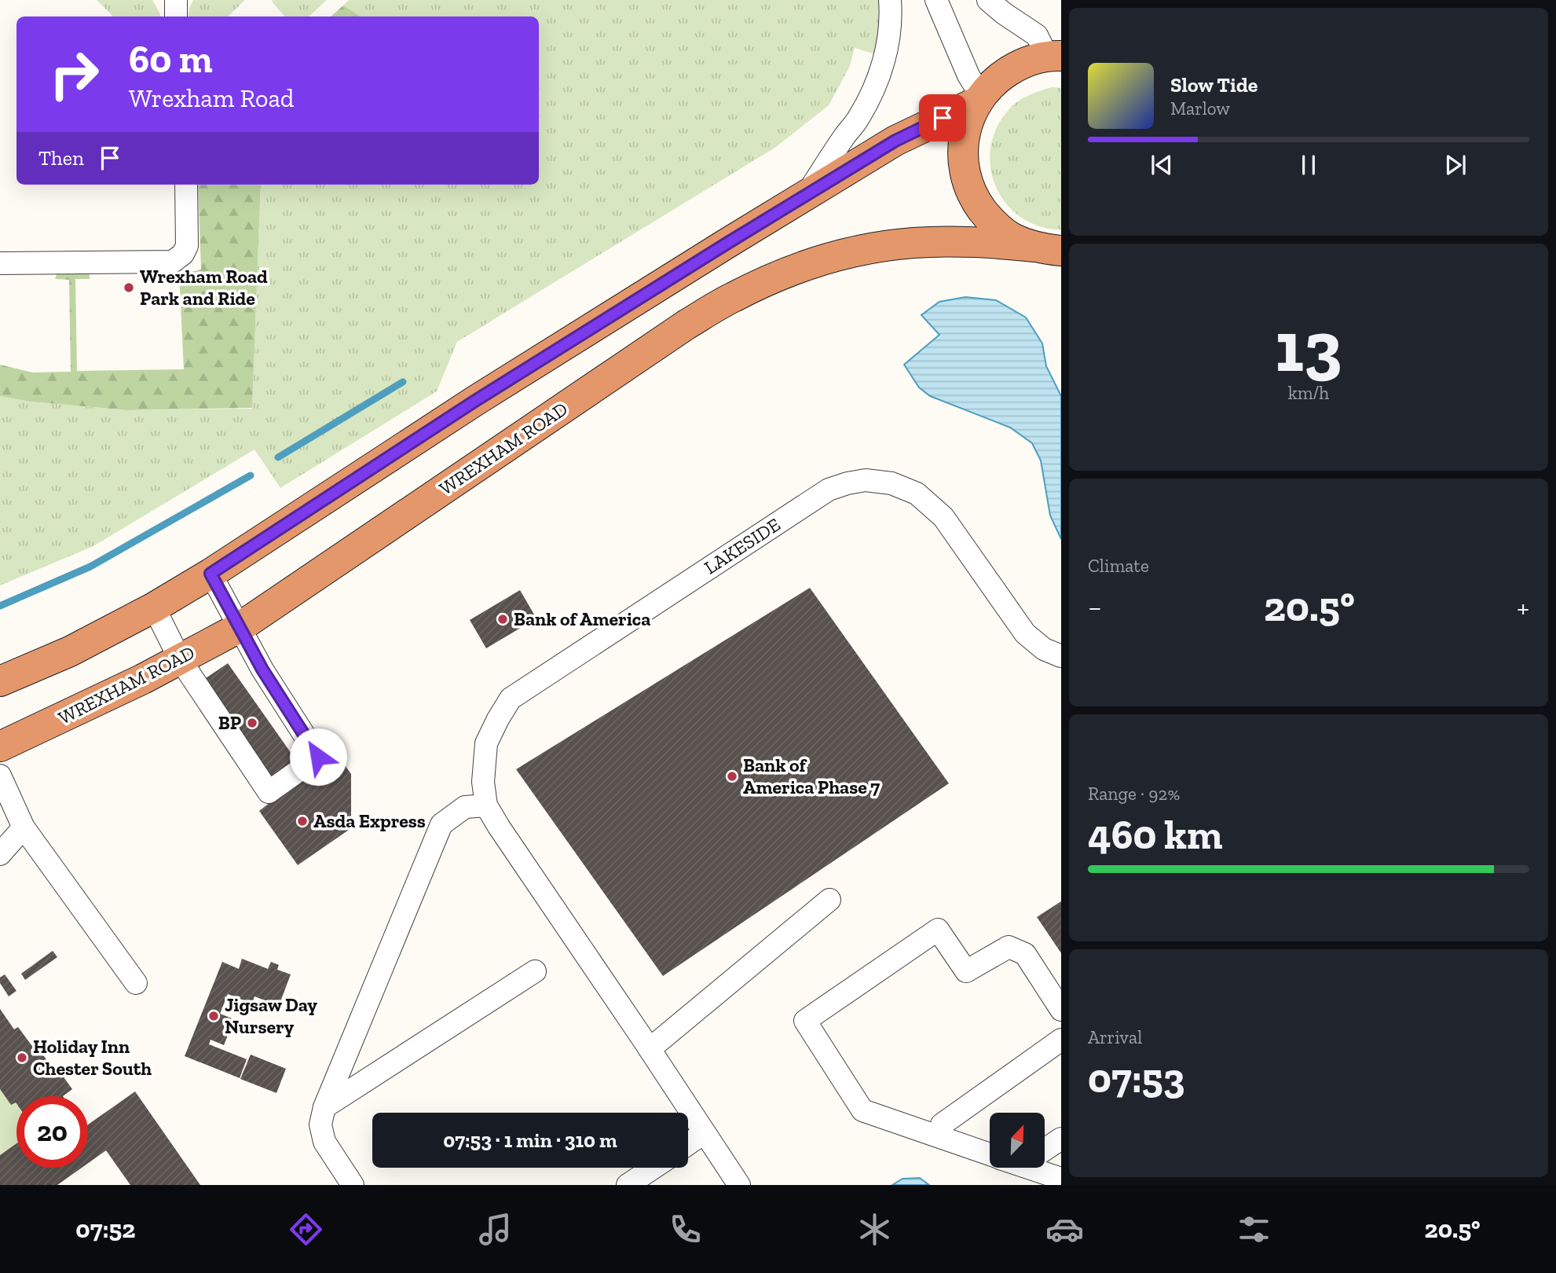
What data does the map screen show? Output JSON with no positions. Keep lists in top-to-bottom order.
{
  "streets": {
    "highway": ["WREXHAM ROAD"],
    "street": ["LAKESIDE"]
  },
  "places": [
    "Wrexham Road Park and Ride",
    "Bank of America",
    "BP",
    "Bank of America Phase 7",
    "Asda Express",
    "Jigsaw Day Nursery",
    "Holiday Inn Chester South"
  ],
  "north": "top right",
  "page": {
    "turn": ["60 m", "Wrexham Road"],
    "song": ["Slow Tide", "Marlow"],
    "then": "Then",
    "tile": [
      ["13", "km/h"],
      "Climate",
      ["Range · 92%", "460 km"],
      ["Arrival", "07:53"]
    ],
    "heat": ["−", "20.5°", "+"],
    "limit": "20",
    "trip": "07:53 · 1 min · 310 m",
    "tabs": ["07:52", "20.5°"]
  }
}
